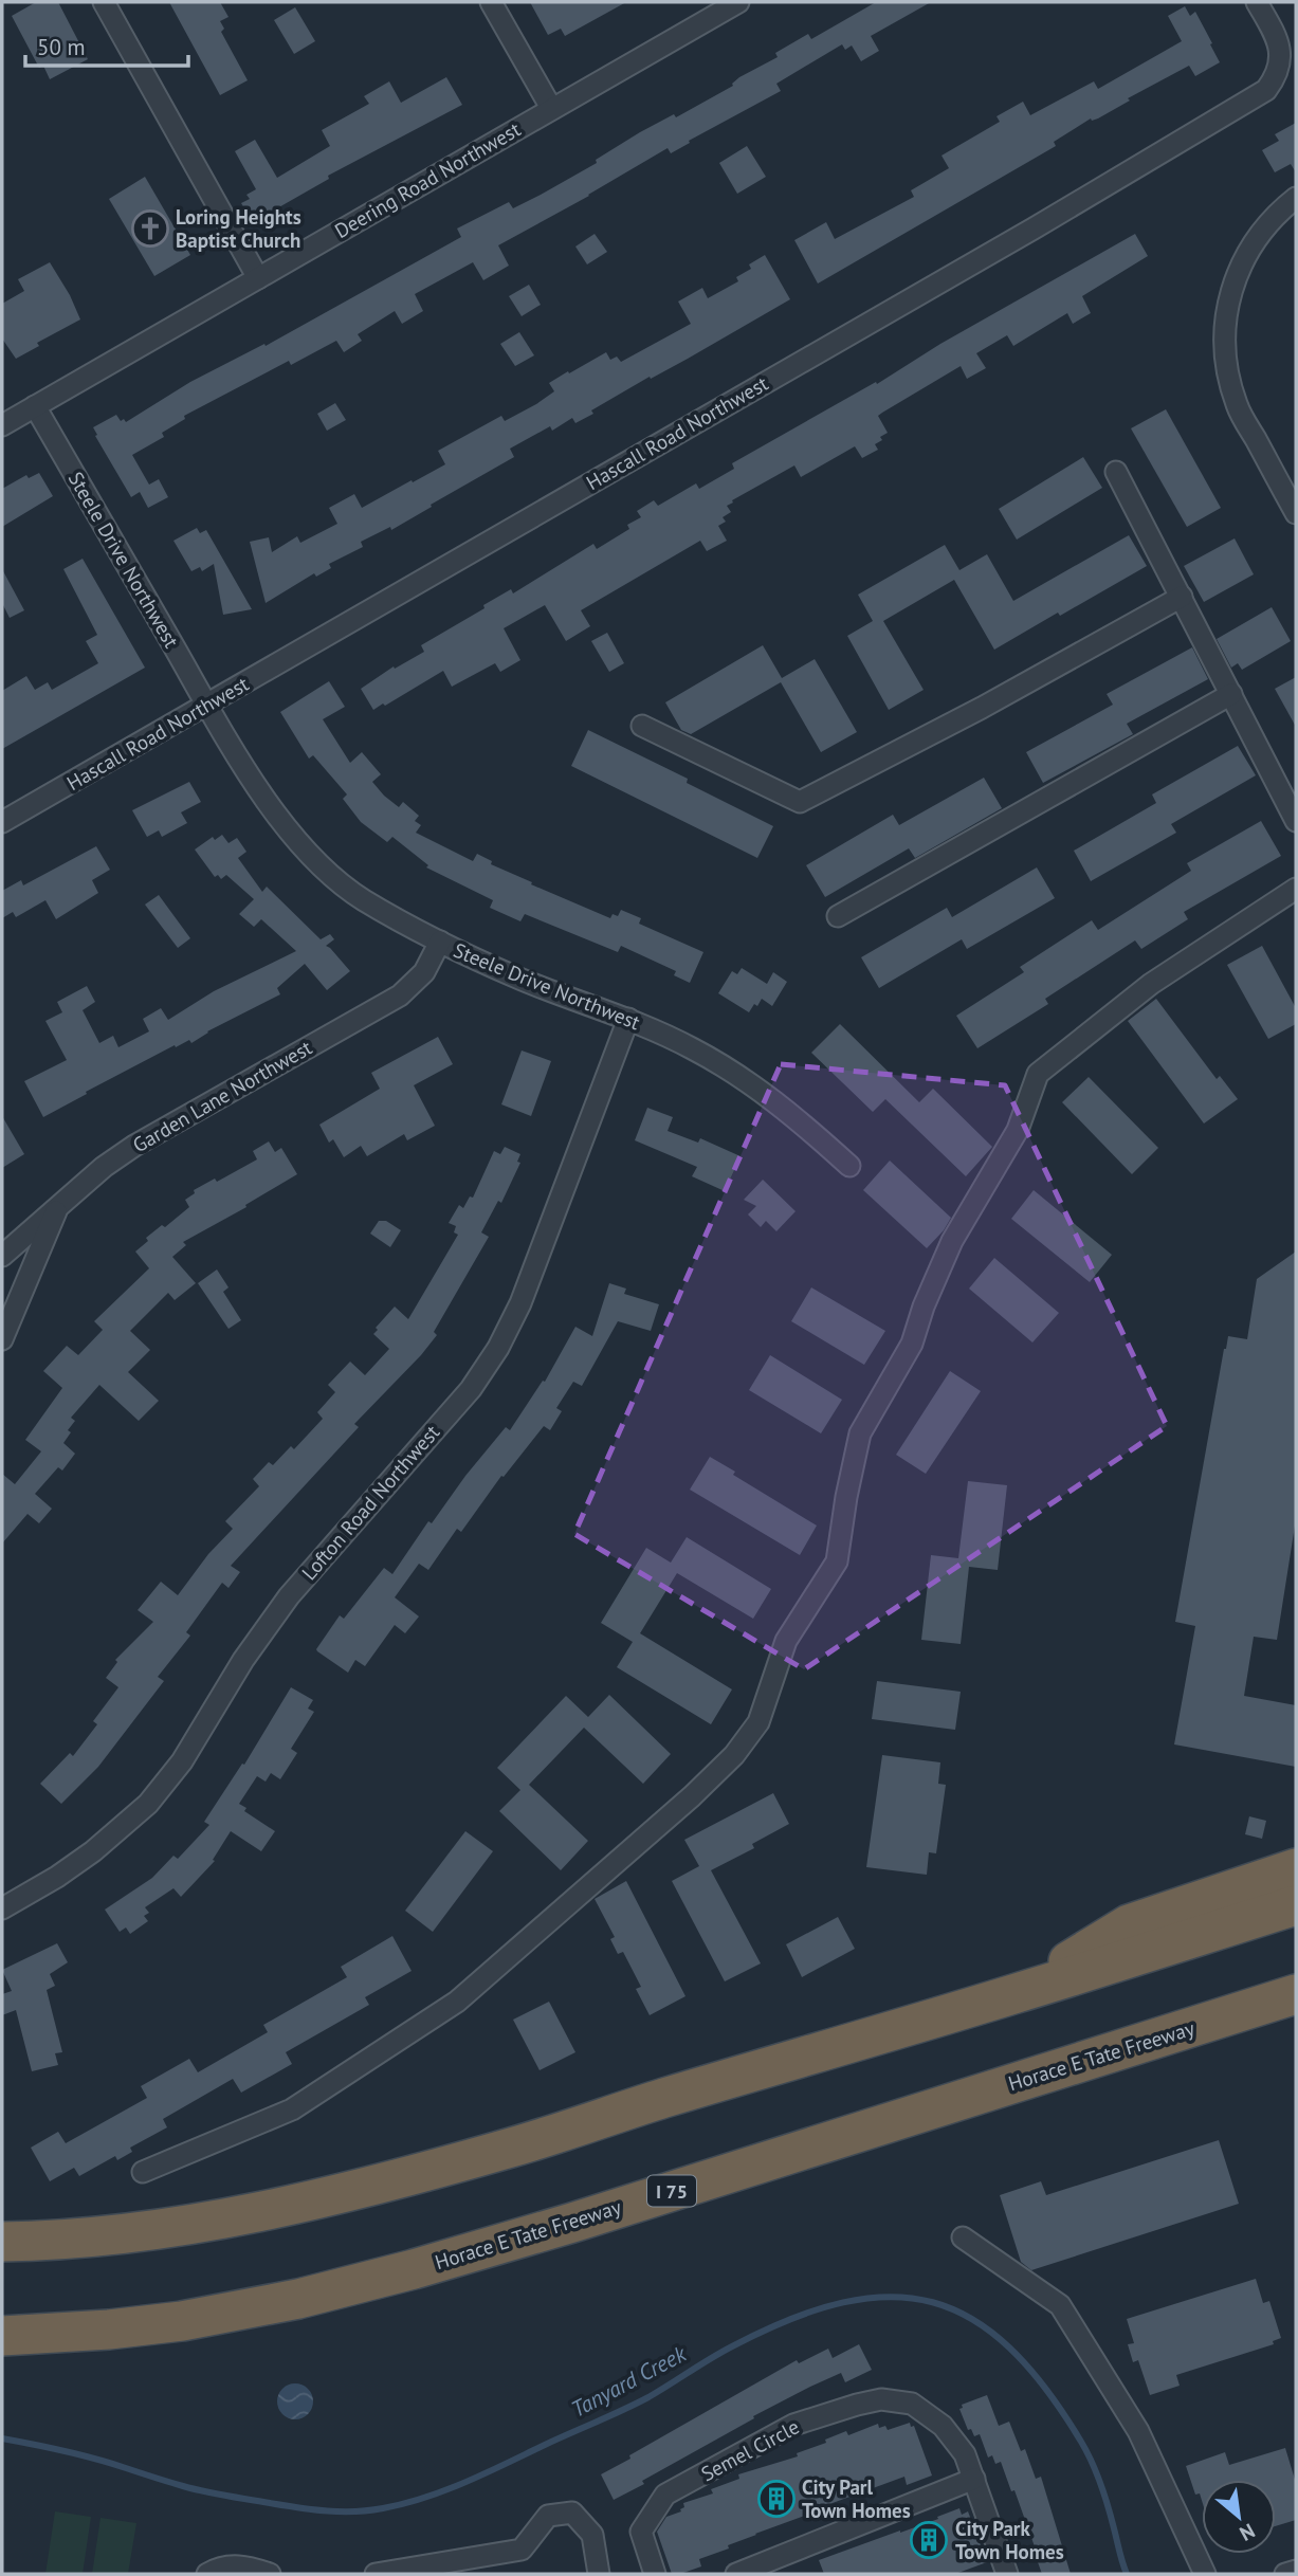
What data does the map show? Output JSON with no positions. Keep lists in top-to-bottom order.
{
  "streets": {
    "highway": ["Horace E Tate Freeway", "I 75"],
    "street": [
      "Deering Road Northwest",
      "Hascall Road Northwest",
      "Steele Drive Northwest",
      "Garden Lane Northwest",
      "Lofton Road Northwest",
      "Semel Circle"
    ]
  },
  "crossings": [
    ["Deering Road Northwest", "Steele Drive Northwest"],
    ["Hascall Road Northwest", "Steele Drive Northwest"],
    ["Steele Drive Northwest", "Garden Lane Northwest"],
    ["Steele Drive Northwest", "Lofton Road Northwest"]
  ],
  "water": ["Tanyard Creek"],
  "places": {
    "church": ["Loring Heights Baptist Church"],
    "building": ["City Parl Town Homes", "City Park Town Homes"]
  },
  "scale_bar": "50 m",
  "north": "bottom right"
}
